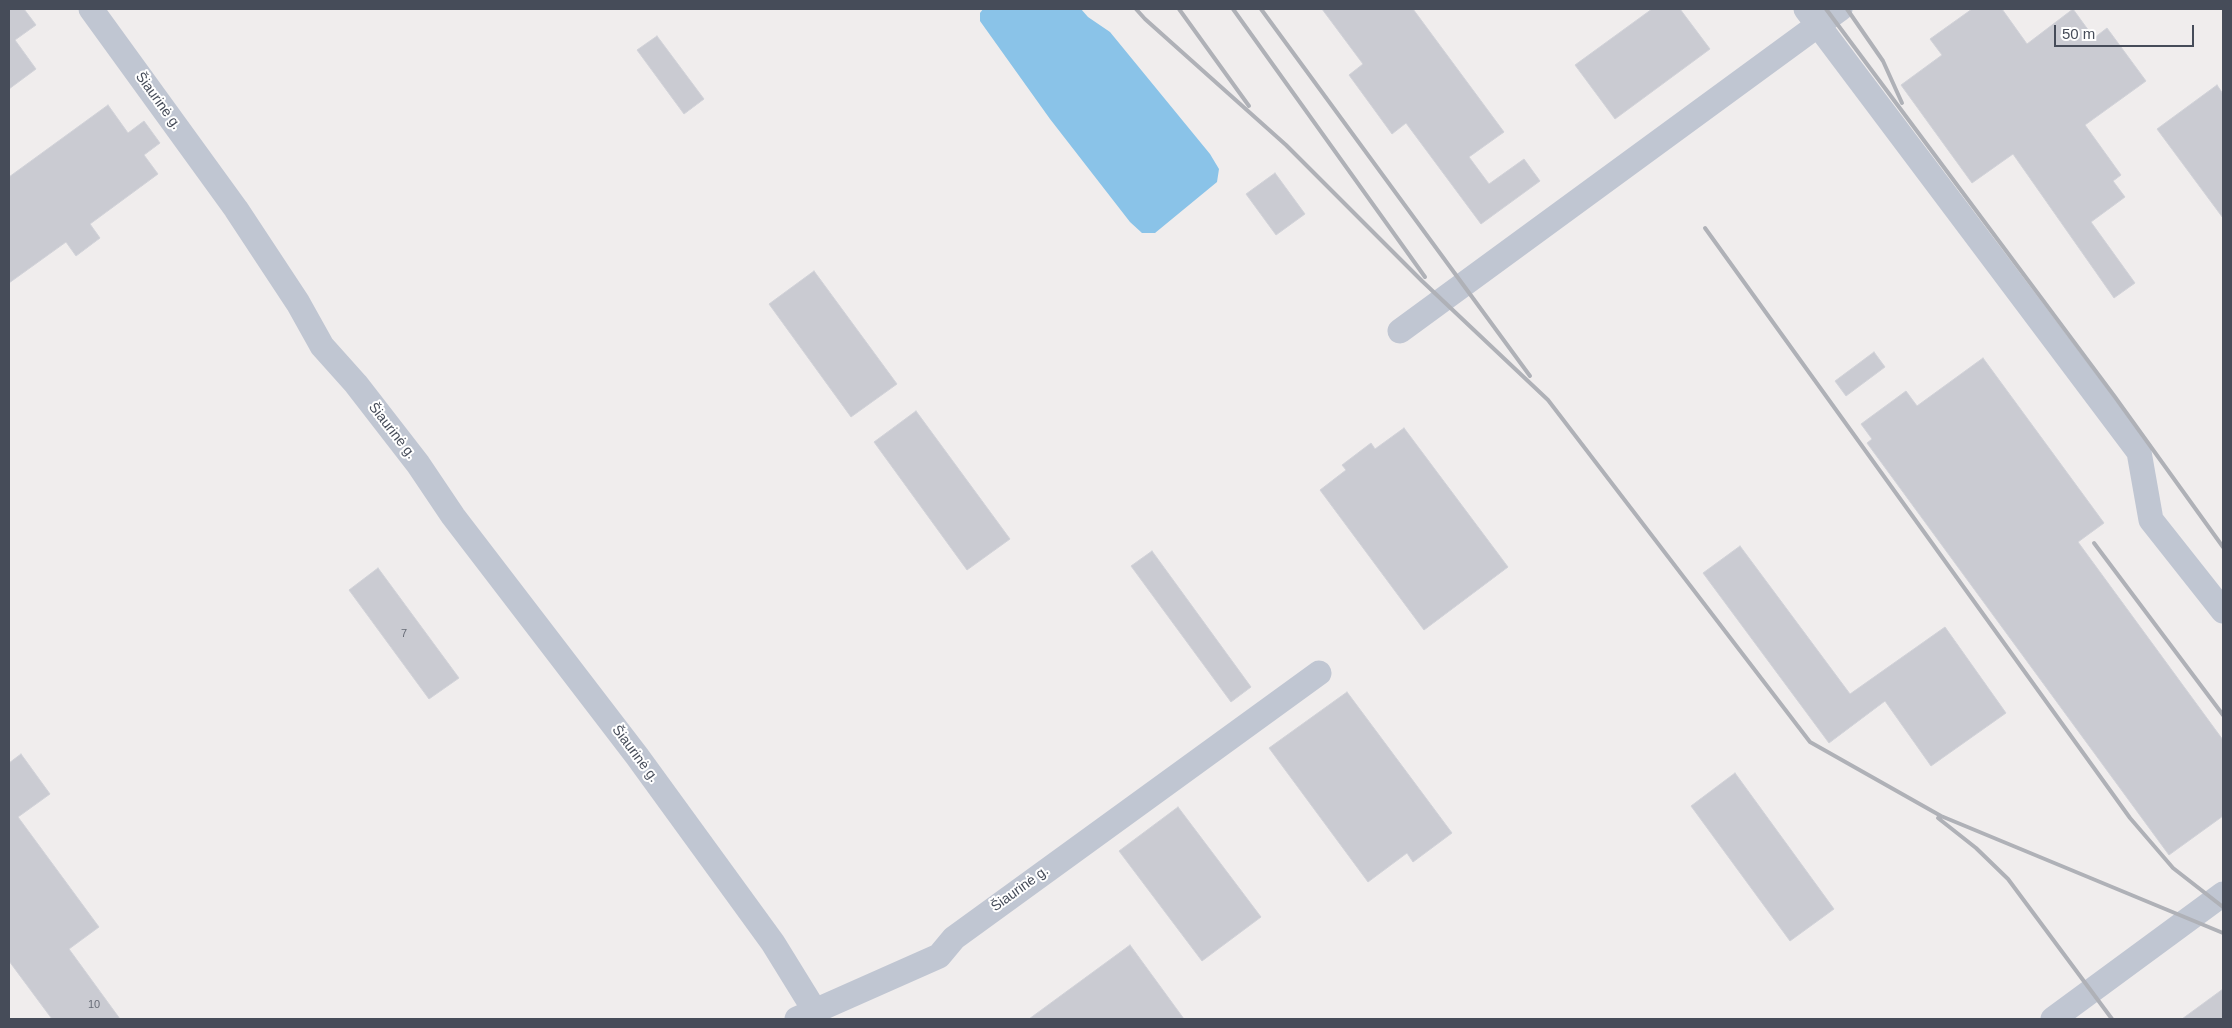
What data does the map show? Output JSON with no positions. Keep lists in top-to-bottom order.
{
  "streets": {
    "street": ["Šiaurinė g."]
  },
  "house_numbers": ["7", "10"],
  "scale_bar": "50 m"
}
